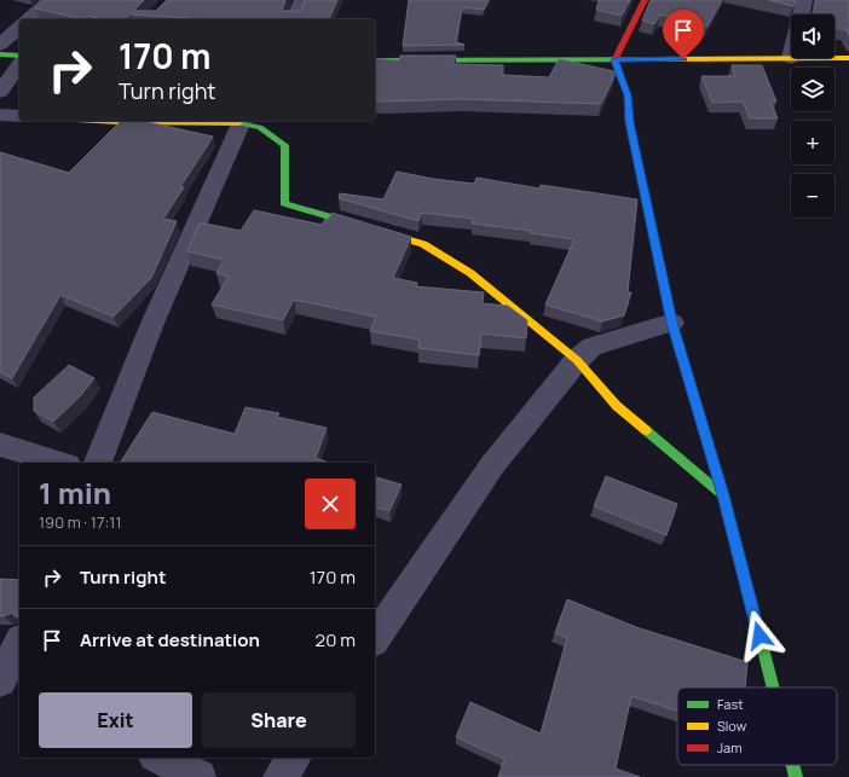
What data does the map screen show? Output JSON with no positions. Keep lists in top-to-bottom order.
{
  "legend": ["Fast", "Slow", "Jam"],
  "page": {
    "map_buttons": ["+", "−"],
    "turn": ["170 m", "Turn right"],
    "heading": ["1 min", "190 m · 17:11"],
    "list": [
      {
        "name": "Turn right",
        "value": "170 m"
      },
      {
        "name": "Arrive at destination",
        "value": "20 m"
      }
    ],
    "buttons": ["Exit", "Share"]
  }
}
